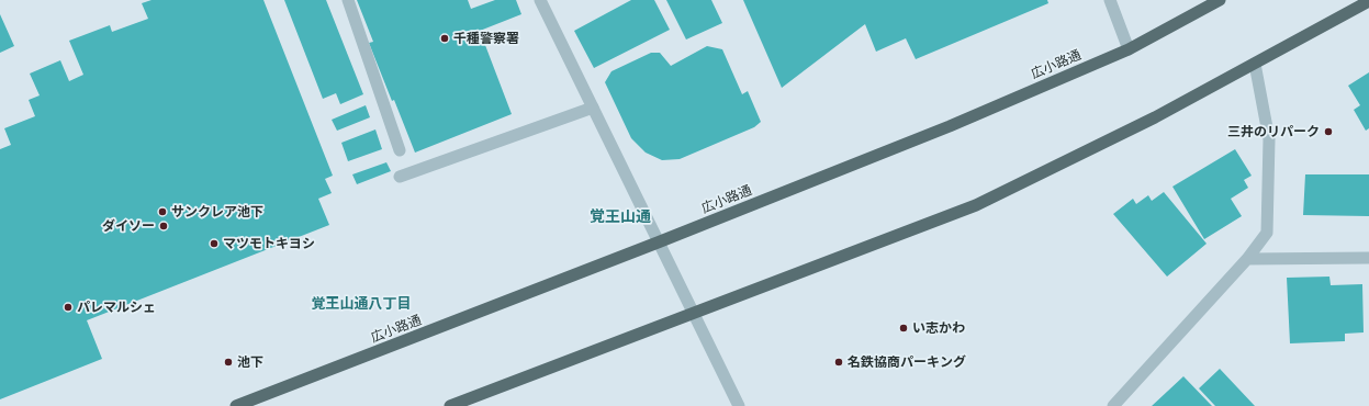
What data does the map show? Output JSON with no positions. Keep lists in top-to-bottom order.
{
  "streets": {
    "main road": ["広小路通"]
  },
  "districts": ["覚王山通", "覚王山通八丁目"],
  "places": [
    "千種警察署",
    "三井のリパーク",
    "サンクレア池下",
    "ダイソー",
    "マツモトキヨシ",
    "パレマルシェ",
    "い志かわ",
    "池下",
    "名鉄協商パーキング"
  ]
}
